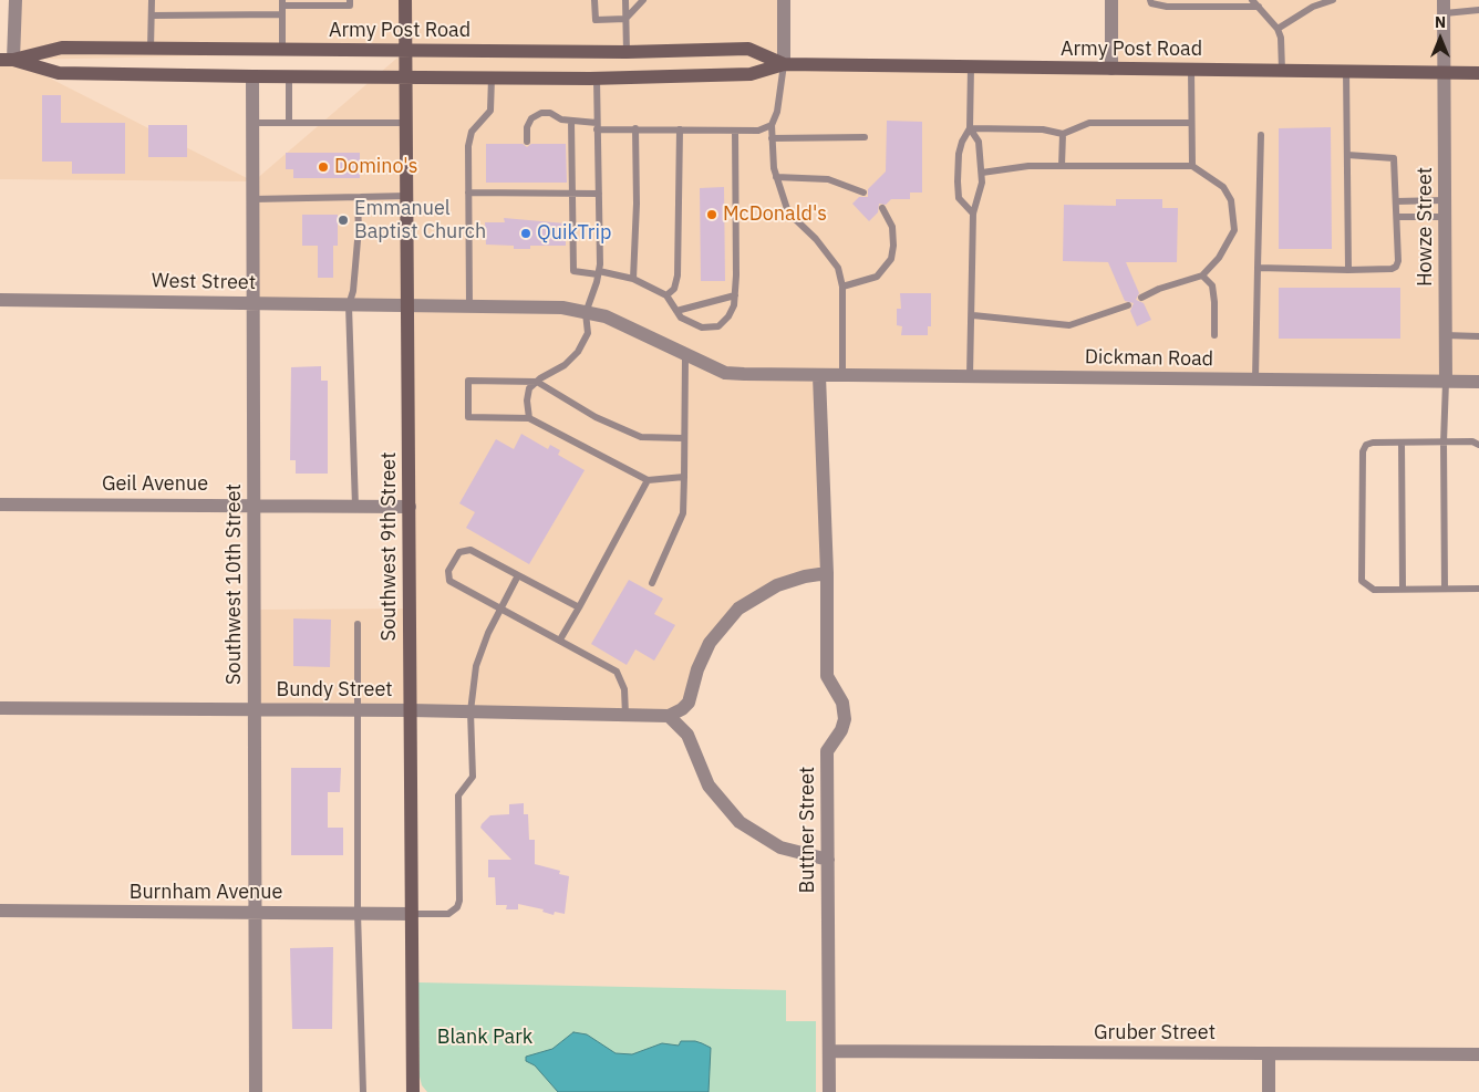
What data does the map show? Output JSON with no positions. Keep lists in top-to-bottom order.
{
  "streets": {
    "main road": ["Army Post Road", "Southwest 9th Street"],
    "street": [
      "Howze Street",
      "West Street",
      "Dickman Road",
      "Geil Avenue",
      "Southwest 10th Street",
      "Bundy Street",
      "Buttner Street",
      "Burnham Avenue",
      "Gruber Street"
    ]
  },
  "crossings": [
    ["Army Post Road", "Howze Street"],
    ["Army Post Road", "Southwest 9th Street"],
    ["Army Post Road", "Southwest 10th Street"],
    ["Howze Street", "Dickman Road"],
    ["West Street", "Dickman Road"],
    ["West Street", "Southwest 9th Street"],
    ["West Street", "Southwest 10th Street"],
    ["Dickman Road", "Buttner Street"],
    ["Geil Avenue", "Southwest 9th Street"],
    ["Geil Avenue", "Southwest 10th Street"],
    ["Southwest 9th Street", "Bundy Street"],
    ["Southwest 9th Street", "Burnham Avenue"],
    ["Southwest 10th Street", "Bundy Street"],
    ["Southwest 10th Street", "Burnham Avenue"],
    ["Buttner Street", "Gruber Street"]
  ],
  "parks": ["Blank Park"],
  "places": [
    "Domino's",
    "McDonald's",
    "Emmanuel Baptist Church",
    "QuikTrip"
  ],
  "north": "top"
}
